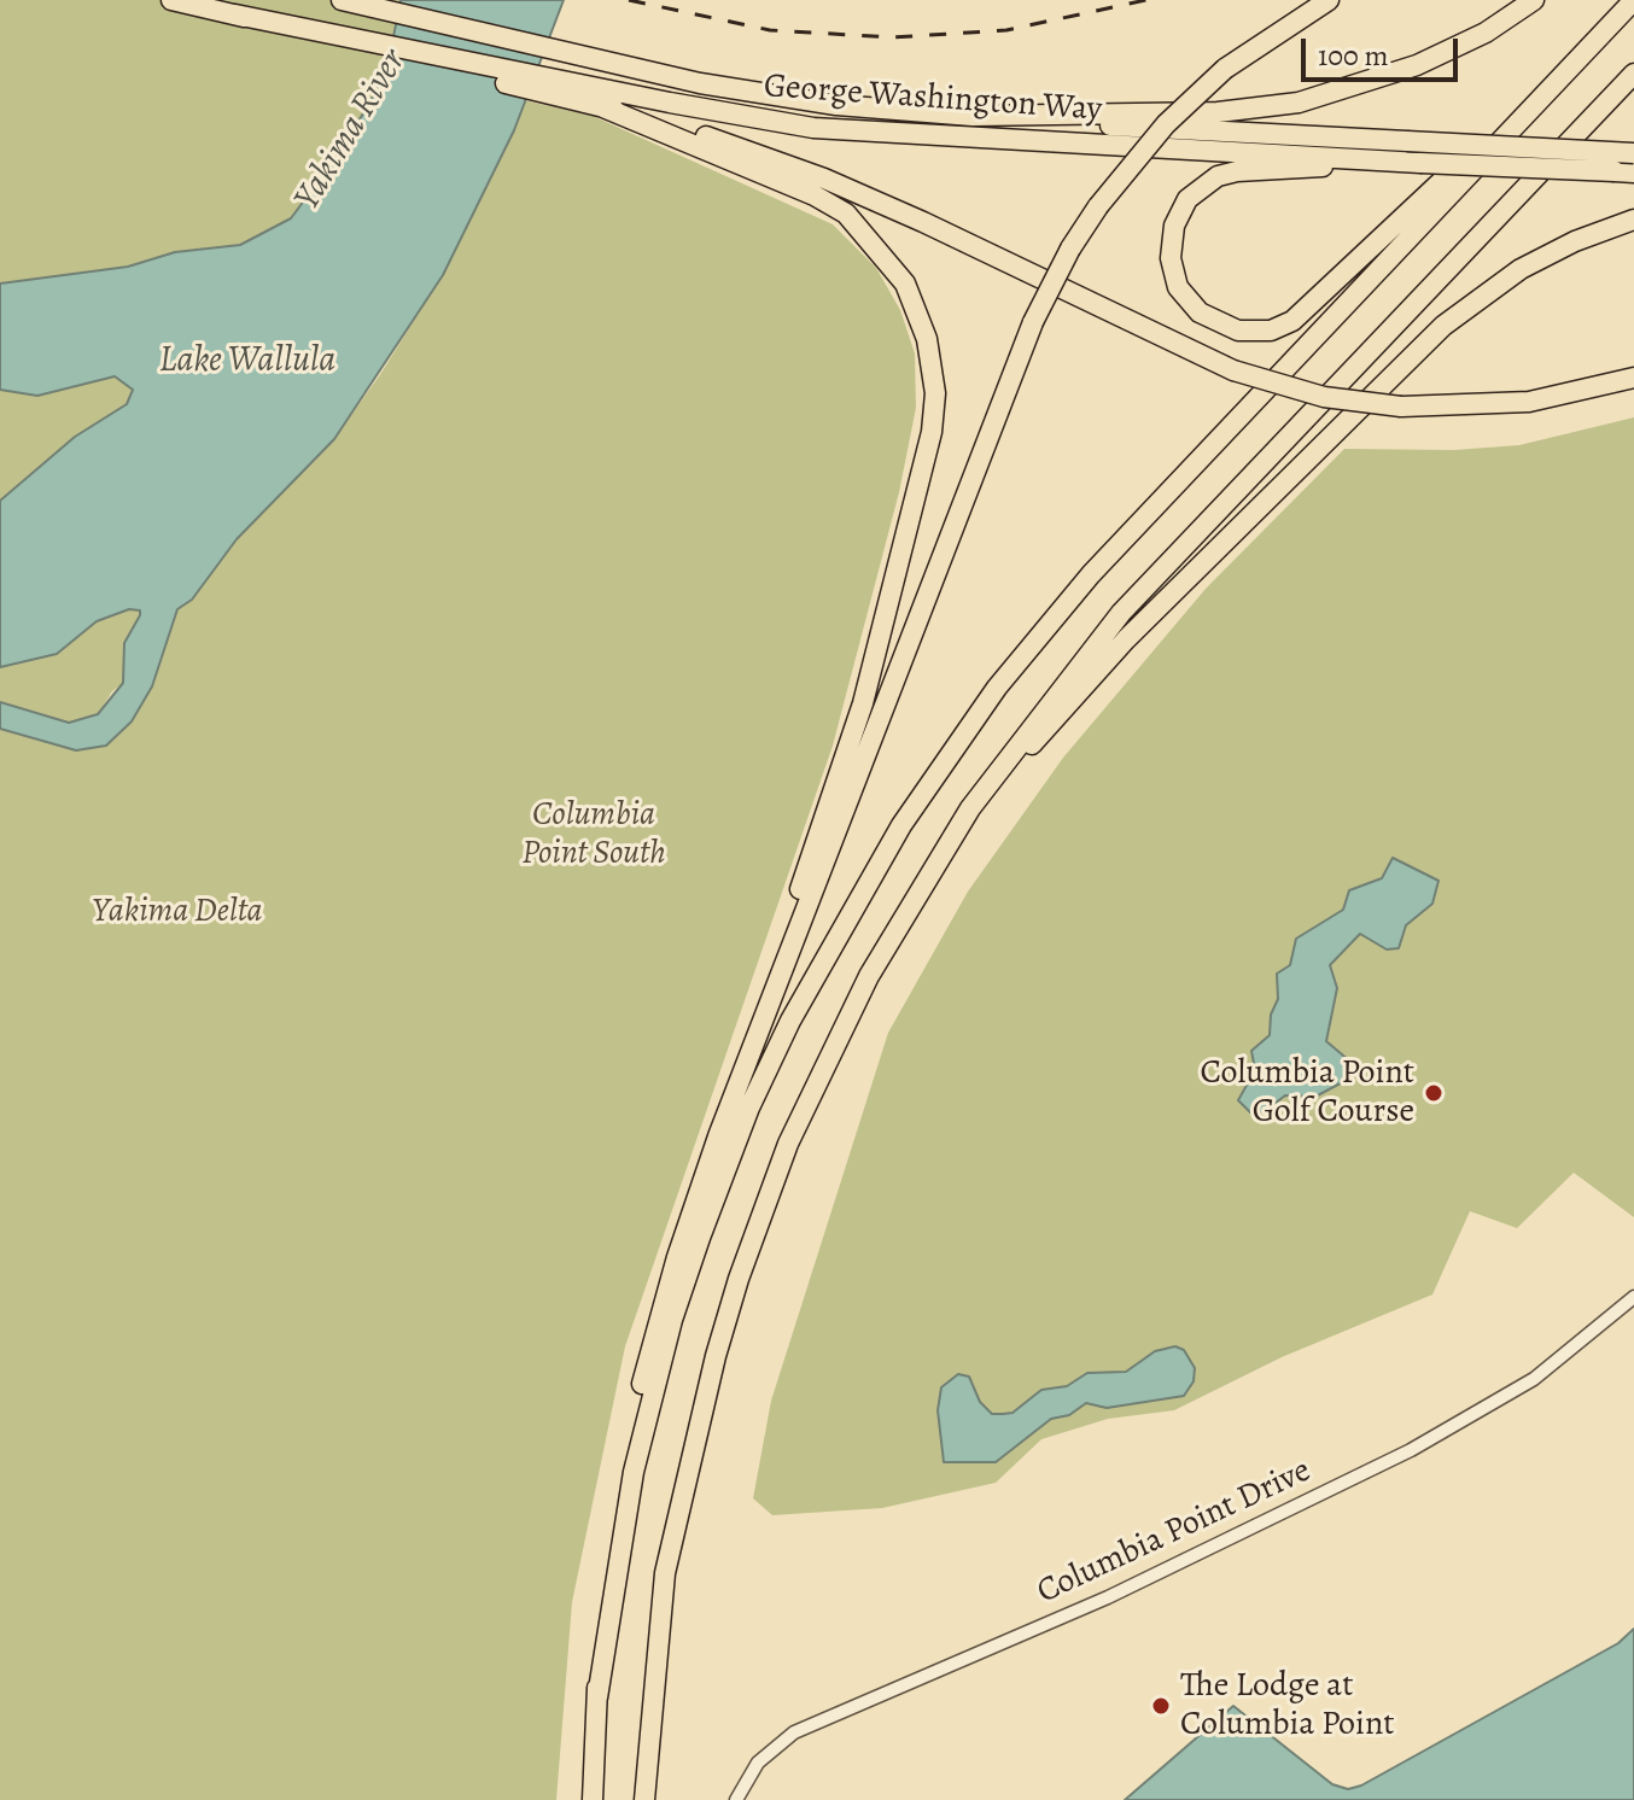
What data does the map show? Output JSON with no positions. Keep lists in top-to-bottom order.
{
  "streets": {
    "highway": ["George Washington Way"],
    "street": ["Columbia Point Drive"]
  },
  "water": ["Yakima River", "Lake Wallula"],
  "parks": ["Columbia Point South", "Yakima Delta"],
  "places": ["Columbia Point Golf Course", "The Lodge at Columbia Point"],
  "scale_bar": "100 m"
}
